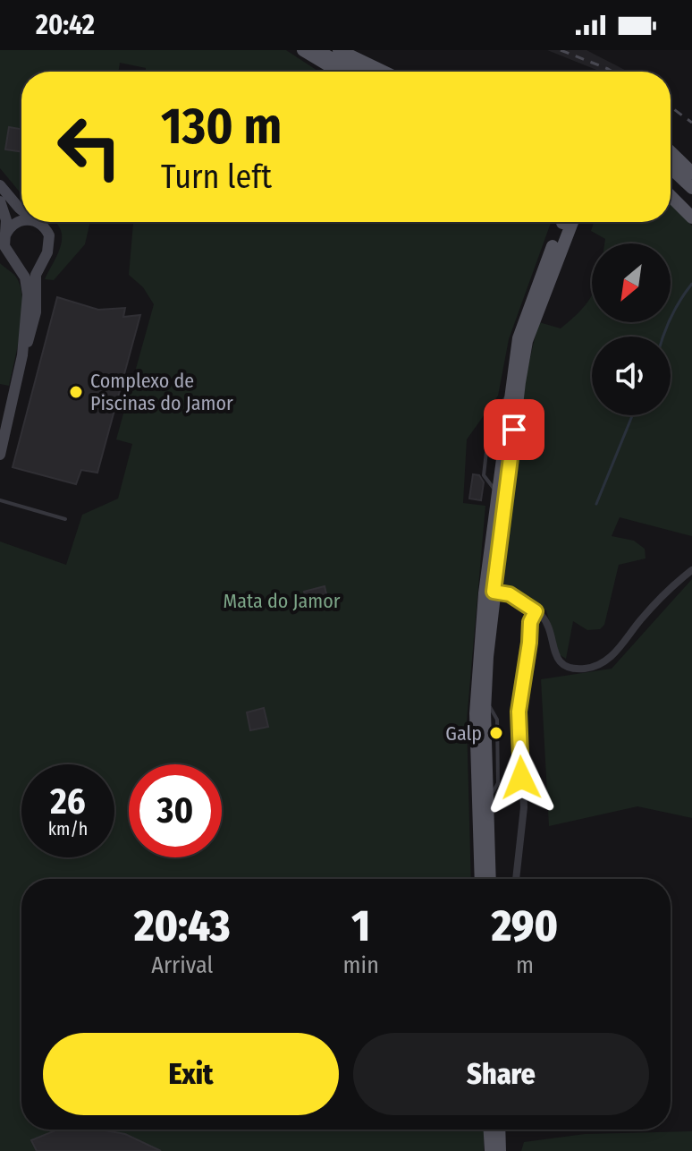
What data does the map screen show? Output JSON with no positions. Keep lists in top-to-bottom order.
{
  "parks": ["Mata do Jamor"],
  "places": ["Complexo de Piscinas do Jamor", "Galp"],
  "north": "bottom left",
  "page": {
    "status": "20:42",
    "turn": ["130 m", "Turn left"],
    "speed": "26 km/h",
    "limit": "30",
    "eta": [
      "20:43",
      "Arrival",
      "1",
      "min",
      "290",
      "m"
    ],
    "buttons": ["Exit", "Share"]
  }
}
